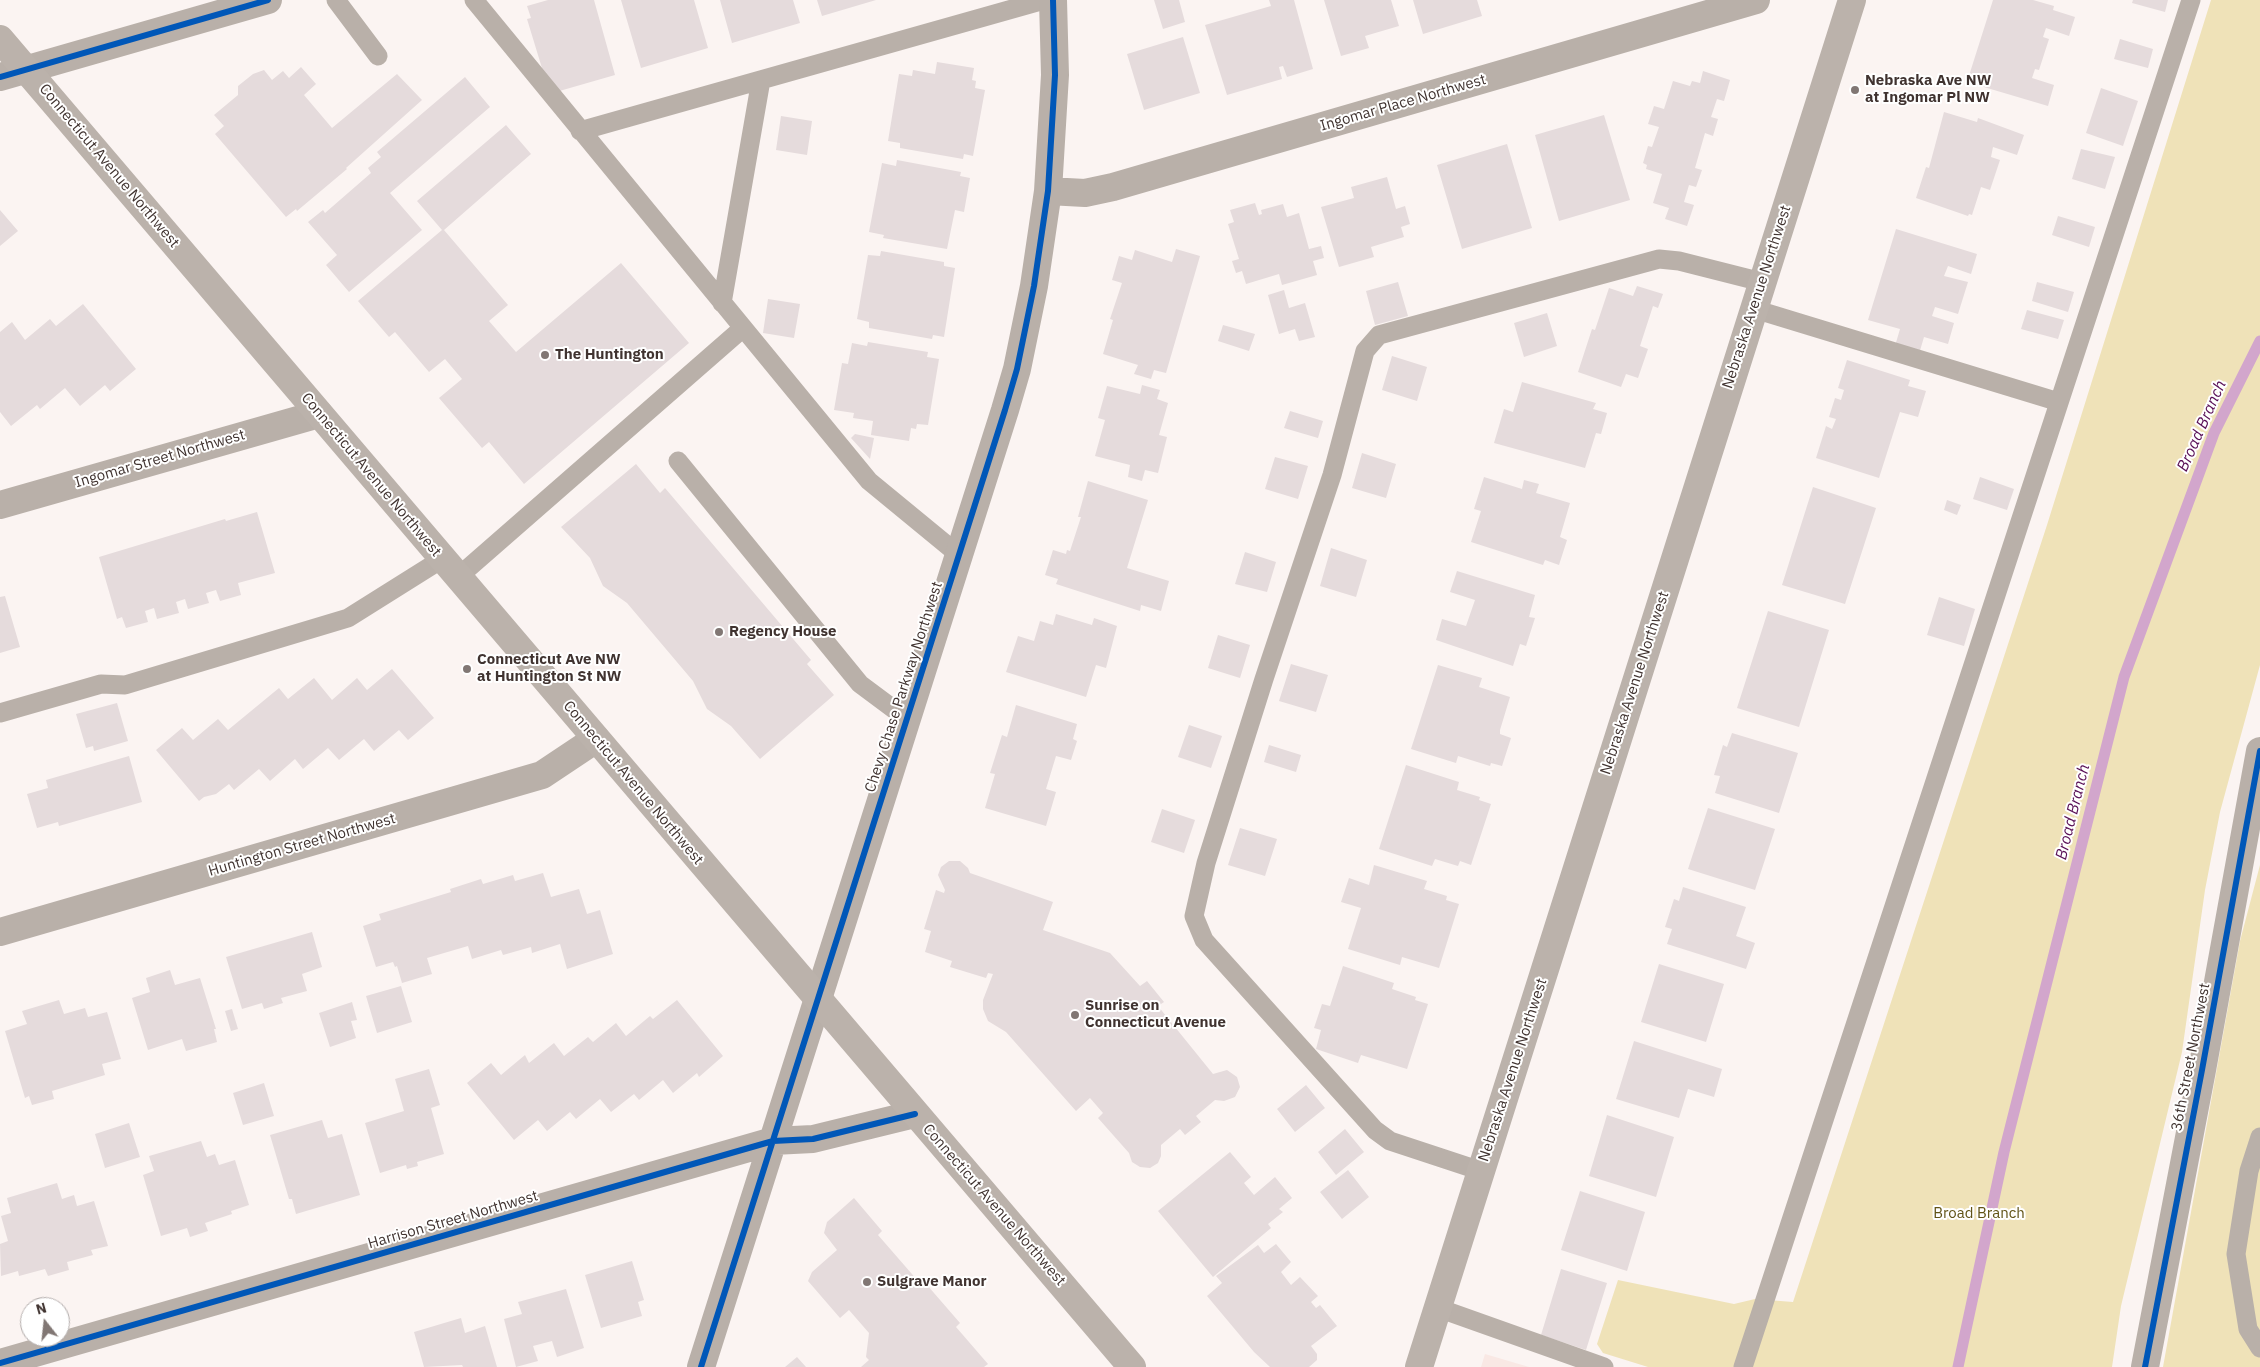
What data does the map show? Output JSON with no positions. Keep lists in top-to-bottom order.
{
  "streets": {
    "main road": ["Connecticut Avenue Northwest", "Nebraska Avenue Northwest"],
    "street": [
      "Ingomar Place Northwest",
      "Ingomar Street Northwest",
      "Chevy Chase Parkway Northwest",
      "Huntington Street Northwest",
      "36th Street Northwest",
      "Harrison Street Northwest"
    ]
  },
  "crossings": [
    ["Ingomar Place Northwest", "Chevy Chase Parkway Northwest"],
    ["Connecticut Avenue Northwest", "Ingomar Street Northwest"],
    ["Connecticut Avenue Northwest", "Chevy Chase Parkway Northwest"],
    ["Connecticut Avenue Northwest", "Huntington Street Northwest"],
    ["Connecticut Avenue Northwest", "Harrison Street Northwest"],
    ["Chevy Chase Parkway Northwest", "Harrison Street Northwest"]
  ],
  "water": ["Broad Branch"],
  "parks": ["Broad Branch"],
  "places": [
    "Nebraska Ave NW at Ingomar Pl NW",
    "The Huntington",
    "Regency House",
    "Connecticut Ave NW at Huntington St NW",
    "Sunrise on Connecticut Avenue",
    "Sulgrave Manor"
  ],
  "north": "top"
}
